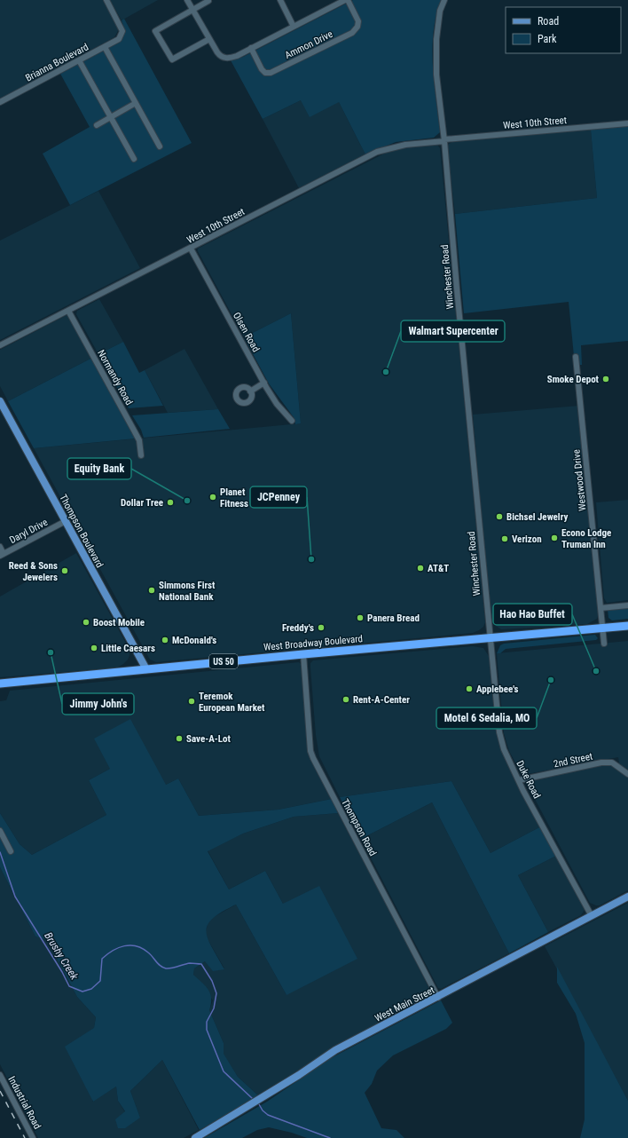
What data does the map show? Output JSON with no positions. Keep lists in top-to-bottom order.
{
  "streets": {
    "highway": ["West Broadway Boulevard", "US 50"],
    "main road": ["Thompson Boulevard", "West Main Street"],
    "street": [
      "Ammon Drive",
      "Brianna Boulevard",
      "West 10th Street",
      "Winchester Road",
      "Olsen Road",
      "Normandy Road",
      "Westwood Drive",
      "Daryl Drive",
      "2nd Street",
      "Duke Road",
      "Thompson Road",
      "Industrial Road"
    ]
  },
  "crossings": [
    ["West 10th Street", "Winchester Road"],
    ["West 10th Street", "Olsen Road"],
    ["West 10th Street", "Normandy Road"],
    ["Winchester Road", "West Broadway Boulevard"],
    ["Winchester Road", "Duke Road"],
    ["Westwood Drive", "West Broadway Boulevard"],
    ["Daryl Drive", "Thompson Boulevard"],
    ["Thompson Boulevard", "West Broadway Boulevard"],
    ["West Broadway Boulevard", "Duke Road"],
    ["West Broadway Boulevard", "Thompson Road"],
    ["2nd Street", "Duke Road"],
    ["Duke Road", "West Main Street"],
    ["Thompson Road", "West Main Street"]
  ],
  "water": ["Brushy Creek"],
  "places": [
    "Walmart Supercenter",
    "Smoke Depot",
    "Planet Fitness",
    "Equity Bank",
    "Dollar Tree",
    "Bichsel Jewelry",
    "Econo Lodge Truman Inn",
    "Verizon",
    "JCPenney",
    "AT&T",
    "Reed & Sons Jewelers",
    "Simmons First National Bank",
    "Panera Bread",
    "Boost Mobile",
    "Freddy's",
    "McDonald's",
    "Little Caesars",
    "Jimmy John's",
    "Hao Hao Buffet",
    "Motel 6 Sedalia, MO",
    "Applebee's",
    "Rent-A-Center",
    "Teremok European Market",
    "Save-A-Lot"
  ],
  "legend": ["Road", "Park"]
}
